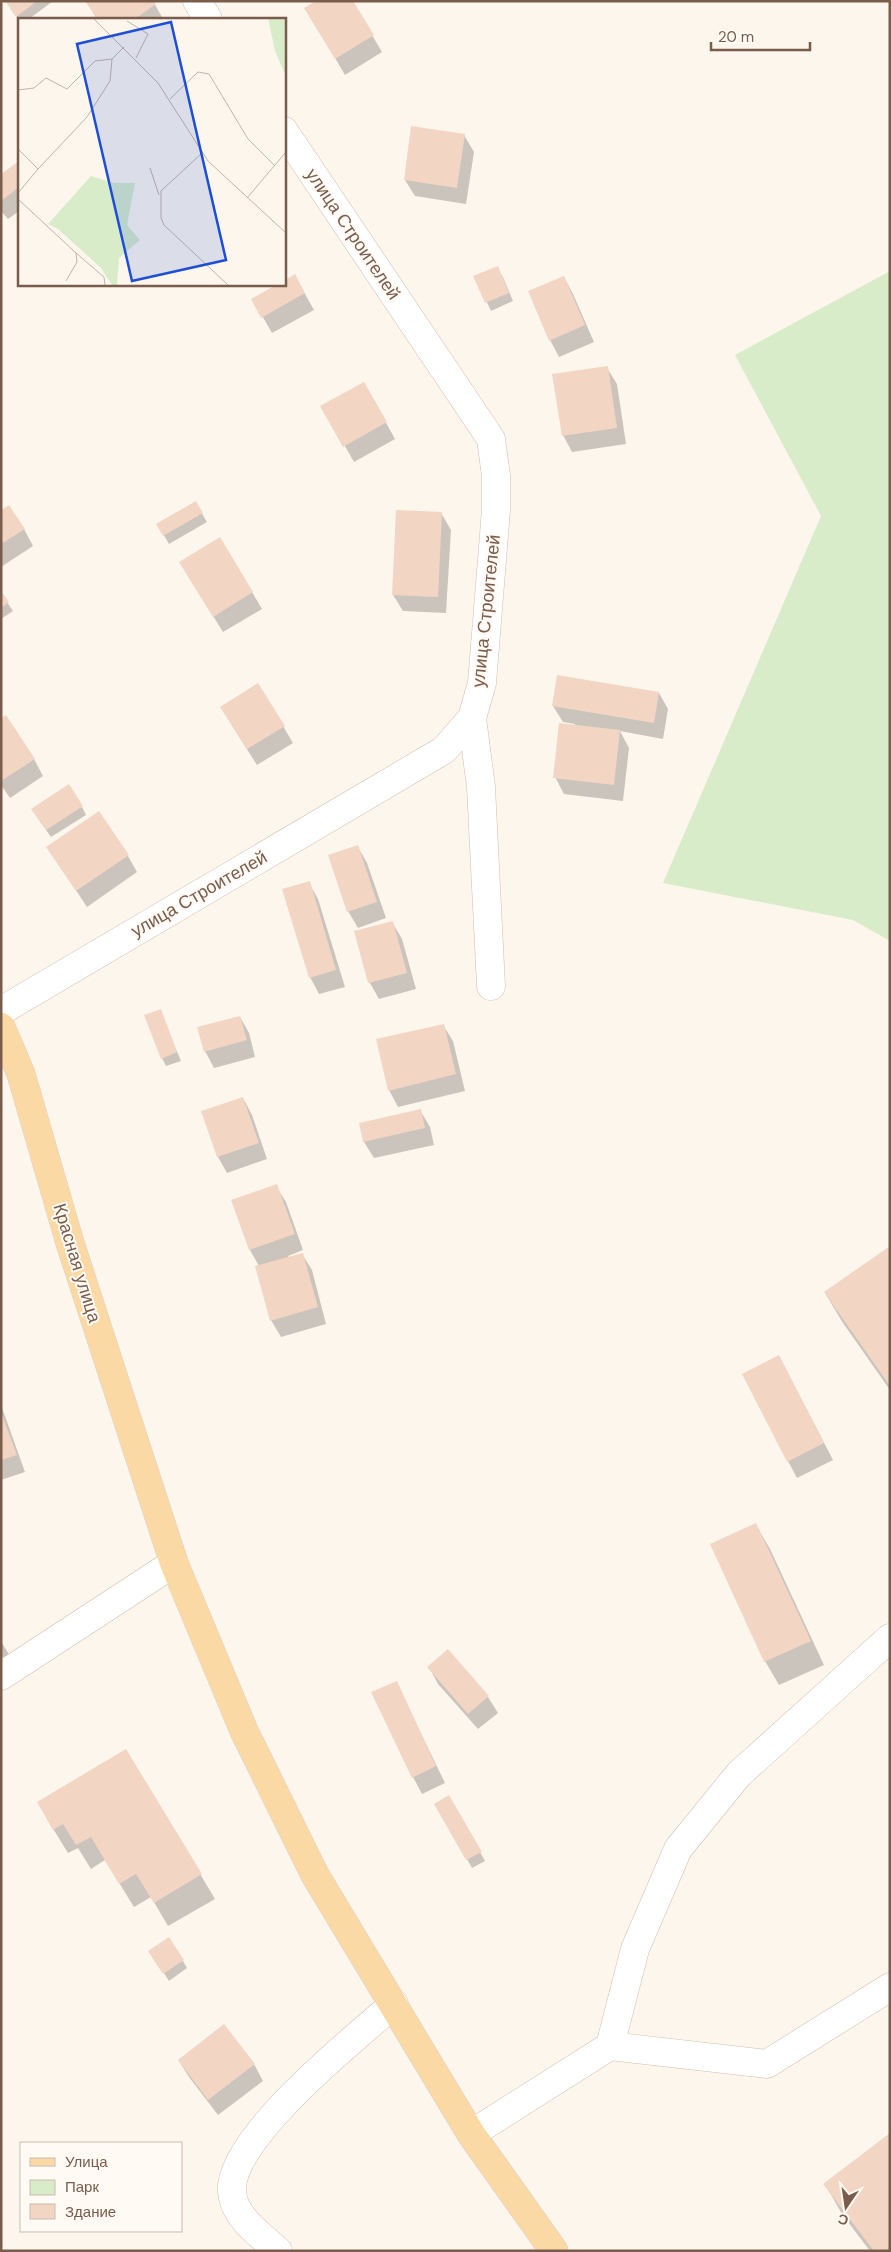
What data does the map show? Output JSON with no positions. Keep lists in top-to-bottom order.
{
  "streets": {
    "main road": ["Красная улица"],
    "street": ["улица Строителей"]
  },
  "legend": ["Улица", "Парк", "Здание"],
  "scale_bar": "20 m",
  "north": "bottom"
}
